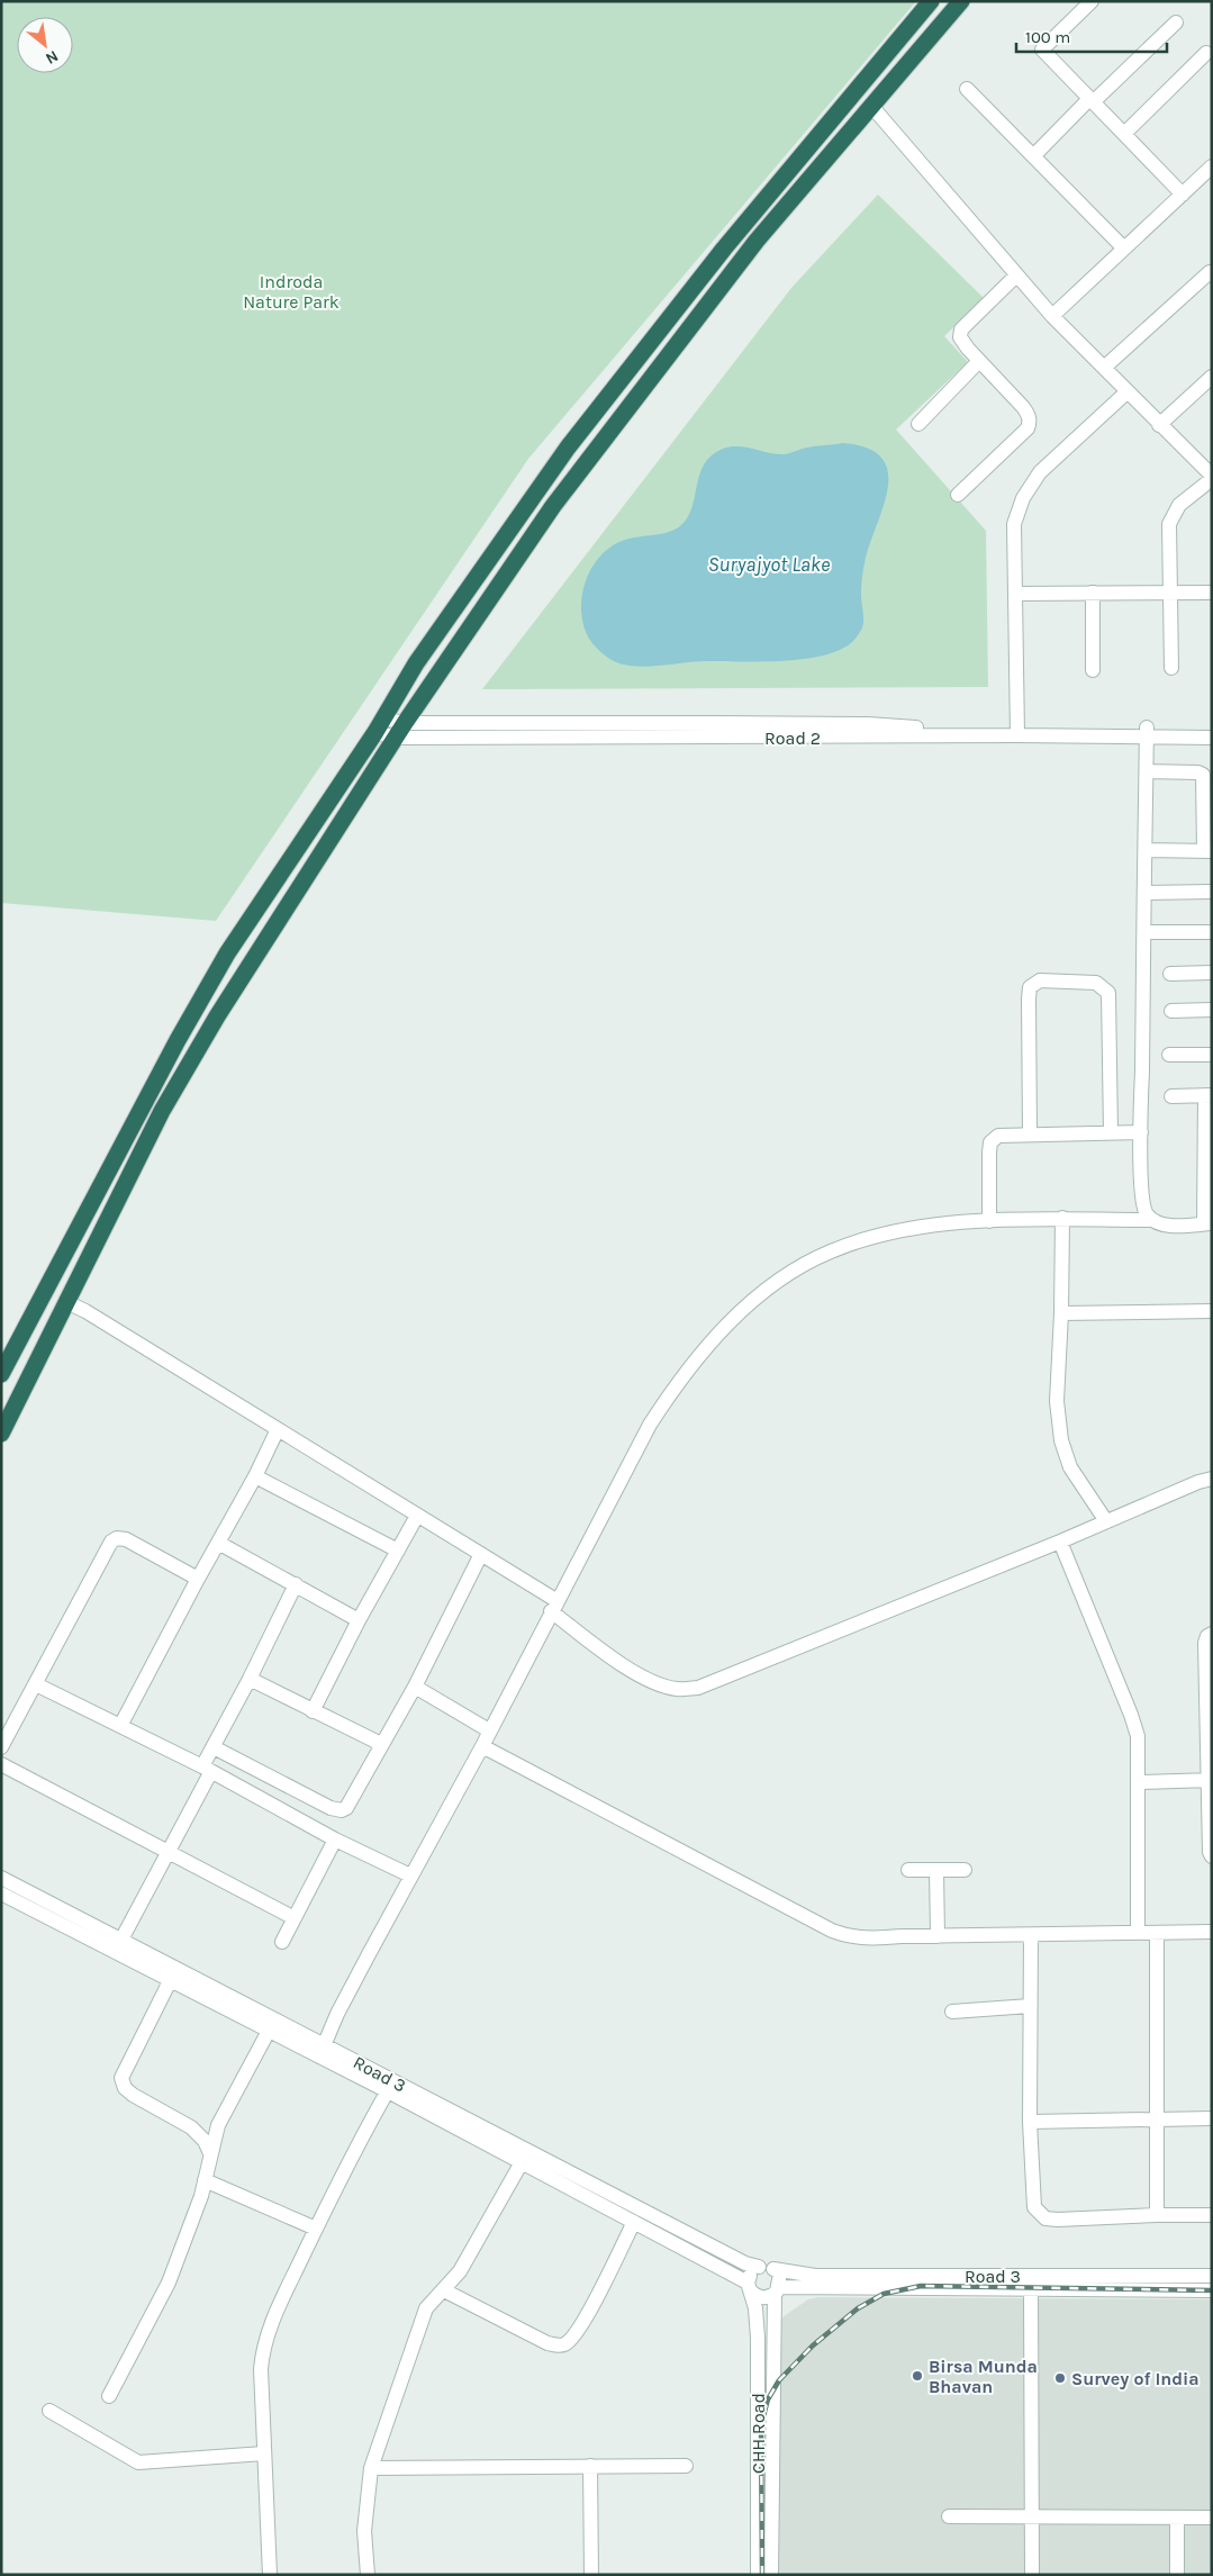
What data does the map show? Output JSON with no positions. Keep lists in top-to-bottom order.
{
  "streets": {
    "street": ["Road 2", "Road 3", "CHH Road"]
  },
  "crossings": [
    ["Road 3", "CHH Road"]
  ],
  "water": ["Suryajyot Lake"],
  "parks": ["Indroda Nature Park"],
  "places": ["Birsa Munda Bhavan", "Survey of India"],
  "scale_bar": "100 m",
  "north": "bottom right"
}
